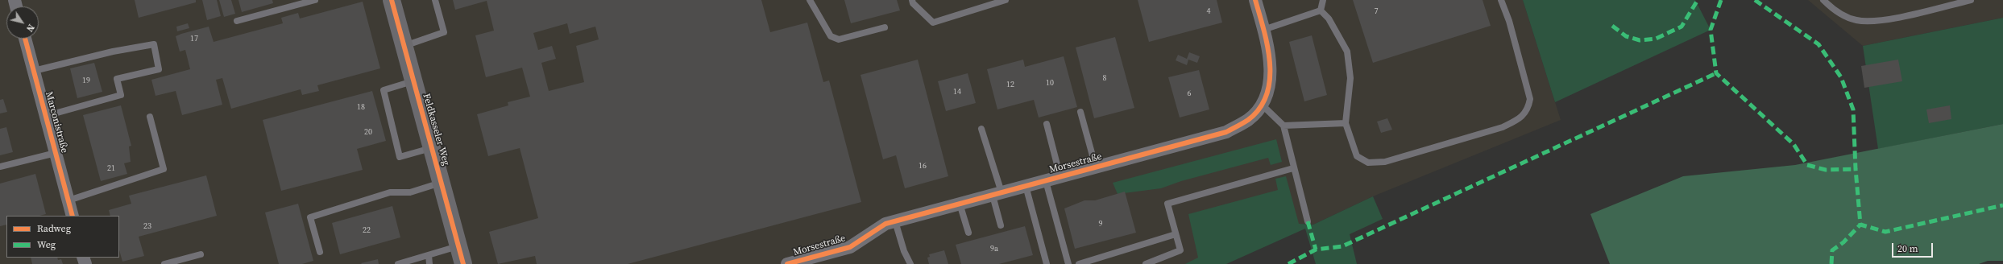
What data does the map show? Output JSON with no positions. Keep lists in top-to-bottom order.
{
  "streets": {
    "street": ["Marconistraße", "Feldkasseler Weg", "Morsestraße"]
  },
  "house_numbers": [
    "4",
    "7",
    "17",
    "8",
    "19",
    "10",
    "12",
    "14",
    "6",
    "18",
    "20",
    "16",
    "21",
    "9",
    "23",
    "22",
    "9a"
  ],
  "legend": ["Radweg", "Weg"],
  "scale_bar": "20 m",
  "north": "bottom right"
}
